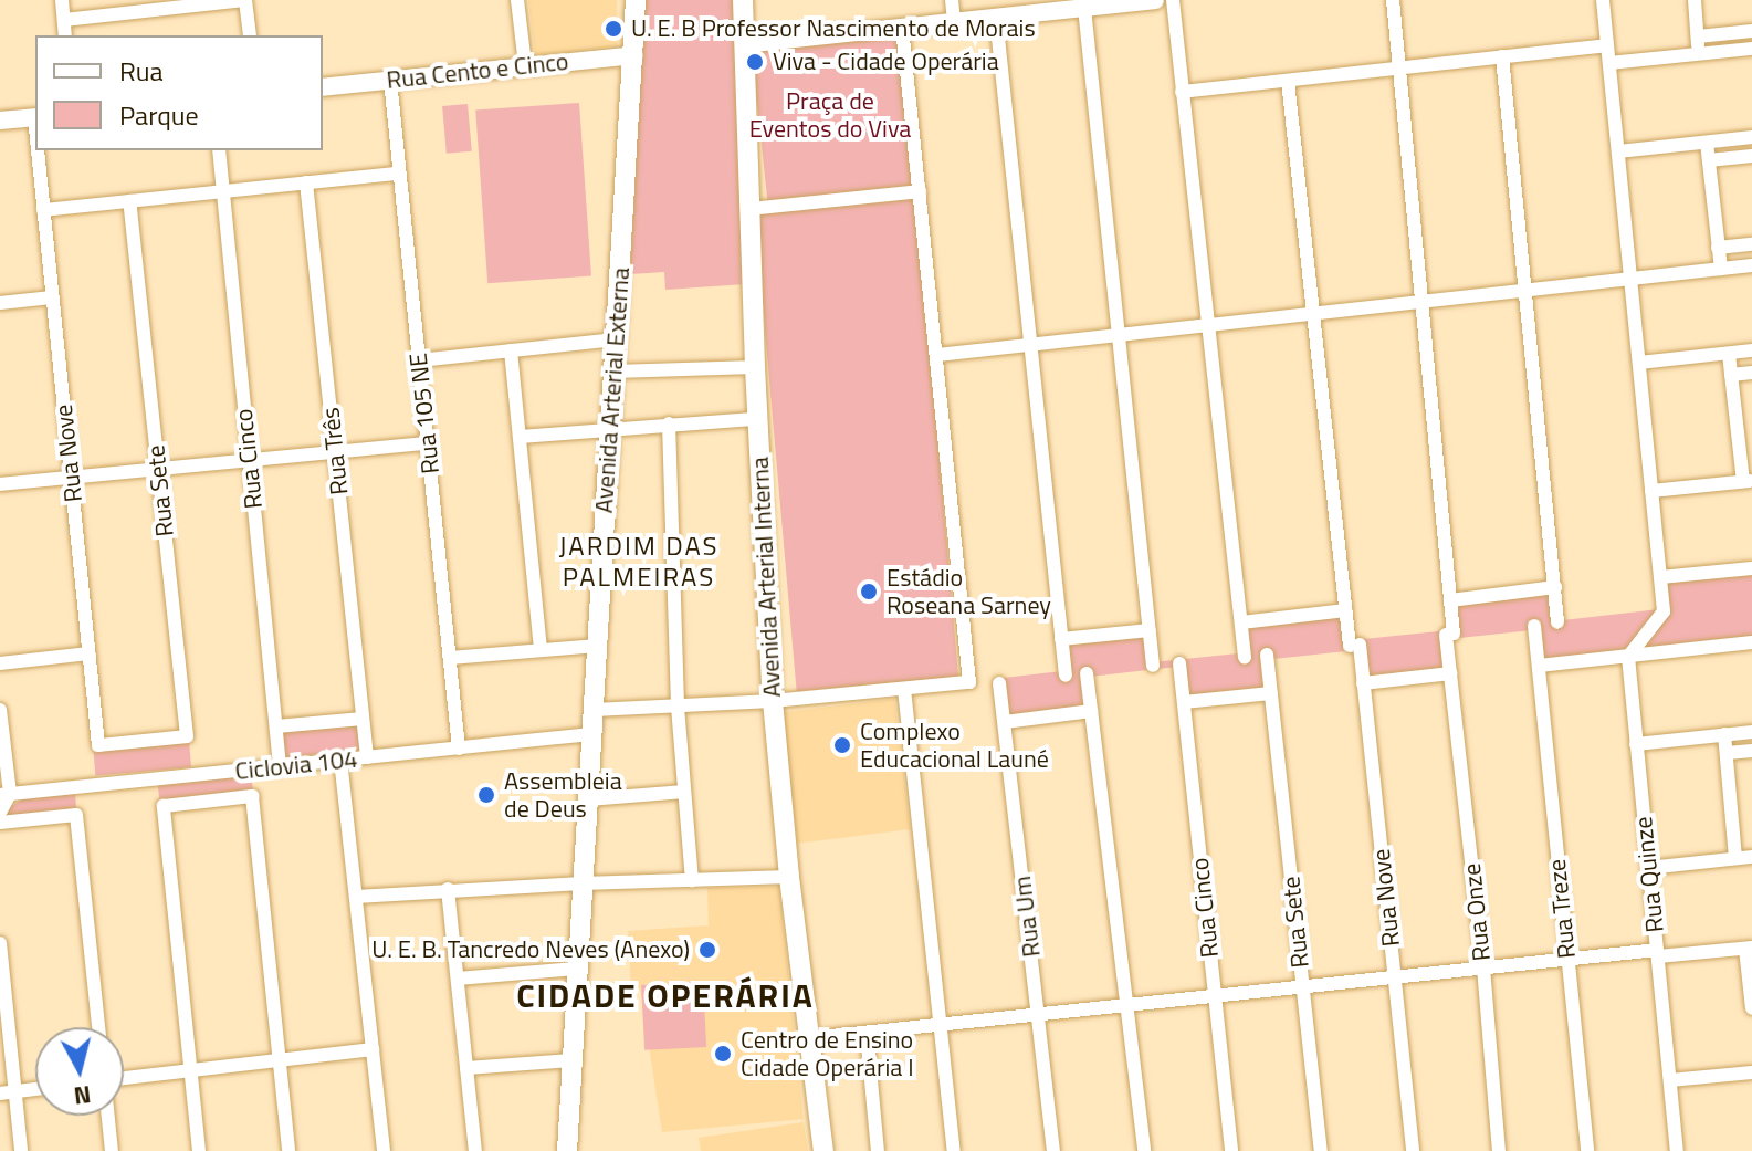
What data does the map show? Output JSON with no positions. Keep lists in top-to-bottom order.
{
  "streets": {
    "main road": ["Avenida Arterial Externa", "Avenida Arterial Interna"],
    "street": [
      "Rua Cento e Cinco",
      "Rua 105 NE",
      "Rua Três",
      "Rua Nove",
      "Rua Cinco",
      "Rua Sete",
      "Ciclovia 104",
      "Rua Quinze",
      "Rua Treze",
      "Rua Onze",
      "Rua Um"
    ]
  },
  "crossings": [
    ["Rua Cento e Cinco", "Avenida Arterial Externa"],
    ["Rua Cento e Cinco", "Rua 105 NE"],
    ["Avenida Arterial Externa", "Ciclovia 104"],
    ["Rua 105 NE", "Ciclovia 104"],
    ["Rua Três", "Ciclovia 104"],
    ["Rua Nove", "Rua Sete"],
    ["Rua Cinco", "Ciclovia 104"]
  ],
  "districts": ["JARDIM DAS PALMEIRAS", "CIDADE OPERÁRIA"],
  "parks": ["Praça de Eventos do Viva"],
  "places": [
    "U. E. B Professor Nascimento de Morais",
    "Viva - Cidade Operária",
    "Estádio Roseana Sarney",
    "Complexo Educacional Launé",
    "Assembleia de Deus",
    "U. E. B. Tancredo Neves (Anexo)",
    "Centro de Ensino Cidade Operária I"
  ],
  "legend": ["Rua", "Parque"],
  "north": "bottom"
}
